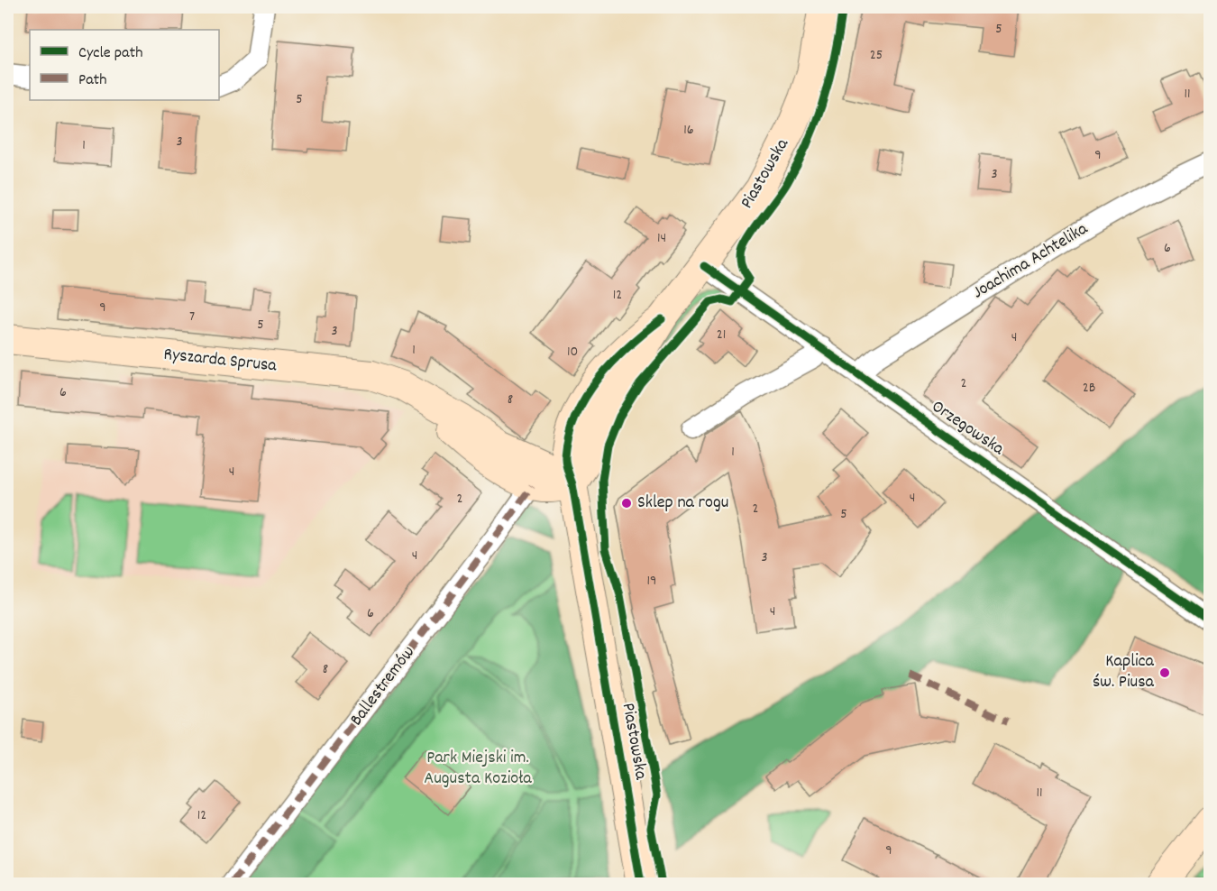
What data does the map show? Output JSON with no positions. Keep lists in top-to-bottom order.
{
  "streets": {
    "street": [
      "Piastowska",
      "Joachima Achtelika",
      "Ryszarda Sprusa",
      "Orzegowska",
      "Ballestremów"
    ]
  },
  "crossings": [
    ["Piastowska", "Ryszarda Sprusa"],
    ["Piastowska", "Orzegowska"],
    ["Joachima Achtelika", "Orzegowska"],
    ["Ryszarda Sprusa", "Ballestremów"]
  ],
  "parks": ["Park Miejski im. Augusta Kozioła"],
  "places": ["Sklep na rogu", "Kaplica św. Piusa"],
  "house_numbers": [
    "5",
    "25",
    "11",
    "5",
    "16",
    "3",
    "1",
    "9",
    "3",
    "14",
    "6",
    "12",
    "9",
    "7",
    "5",
    "3",
    "21",
    "4",
    "1",
    "10",
    "2",
    "2B",
    "6",
    "8",
    "1",
    "4",
    "4",
    "2",
    "2",
    "5",
    "4",
    "3",
    "19",
    "4",
    "6",
    "8",
    "11",
    "12",
    "9"
  ],
  "legend": ["Cycle path", "Path"]
}
